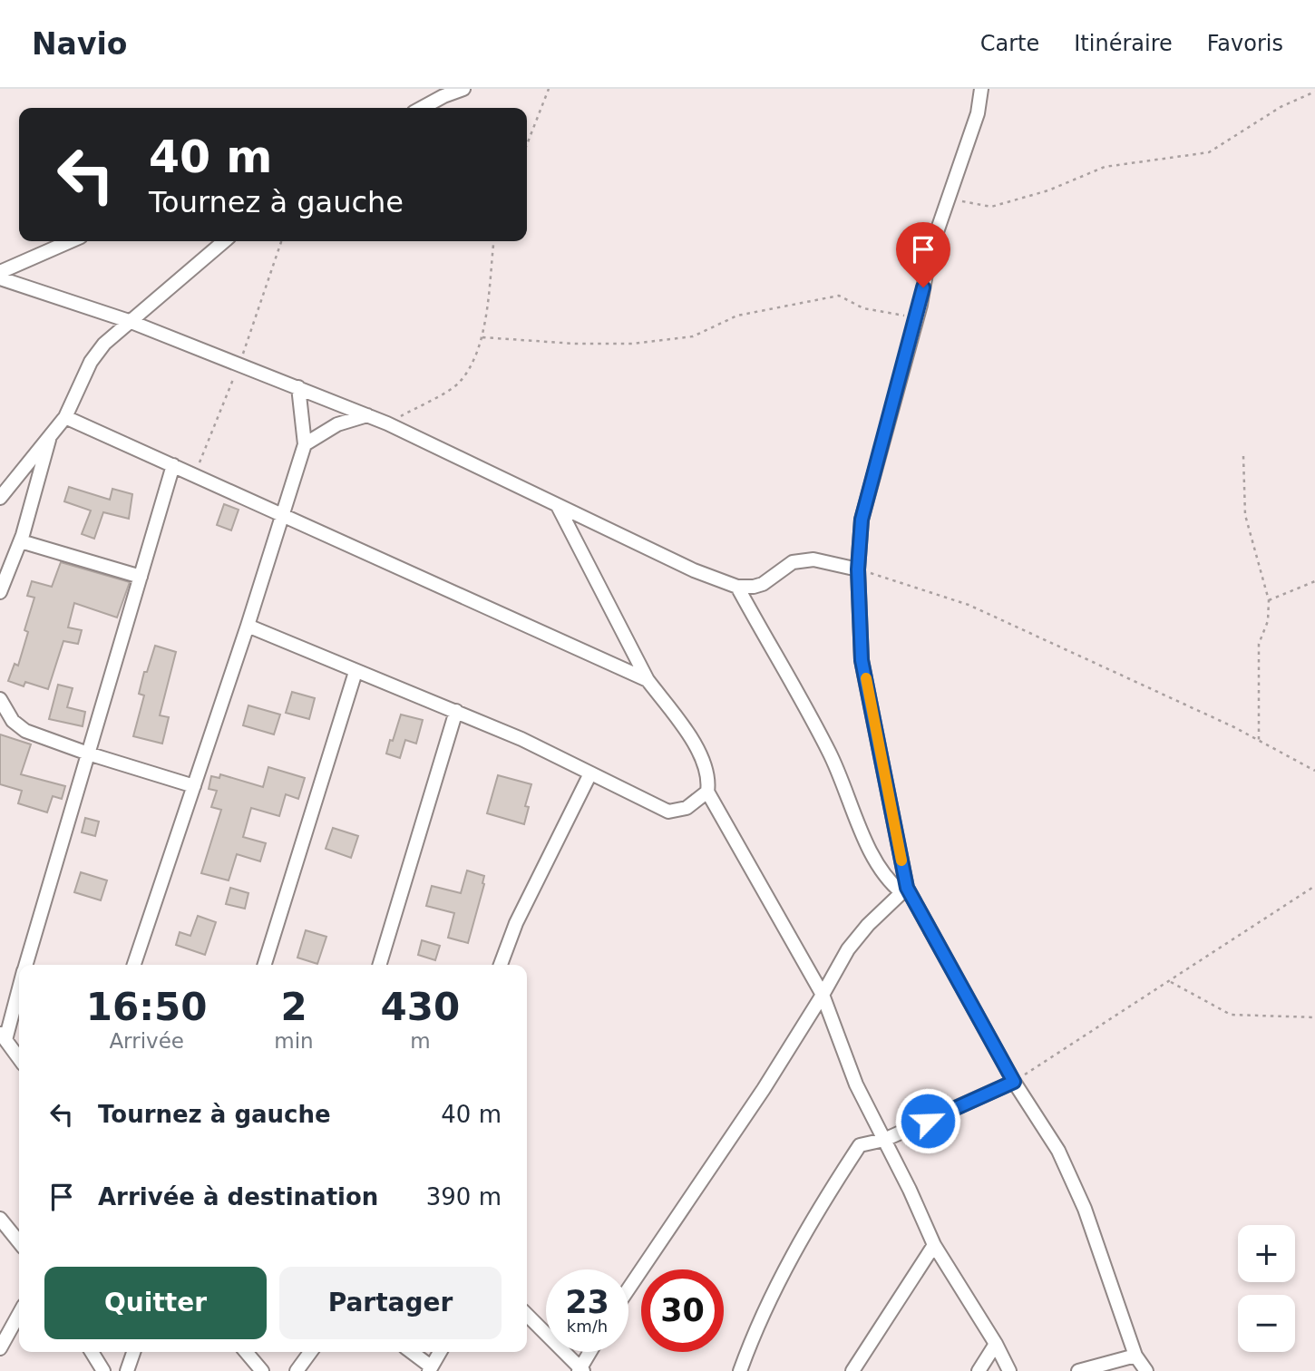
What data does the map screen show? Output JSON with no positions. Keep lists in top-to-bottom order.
{
  "page": {
    "header": "Navio",
    "nav": ["Carte", "Itinéraire", "Favoris"],
    "turn": ["40 m", "Tournez à gauche"],
    "eta": [
      "16:50",
      "Arrivée",
      "2",
      "min",
      "430",
      "m"
    ],
    "list": [
      {
        "name": "Tournez à gauche",
        "value": "40 m"
      },
      {
        "name": "Arrivée à destination",
        "value": "390 m"
      }
    ],
    "map_buttons": ["+", "−"],
    "buttons": ["Quitter", "Partager"],
    "speed": "23 km/h",
    "limit": "30"
  }
}
